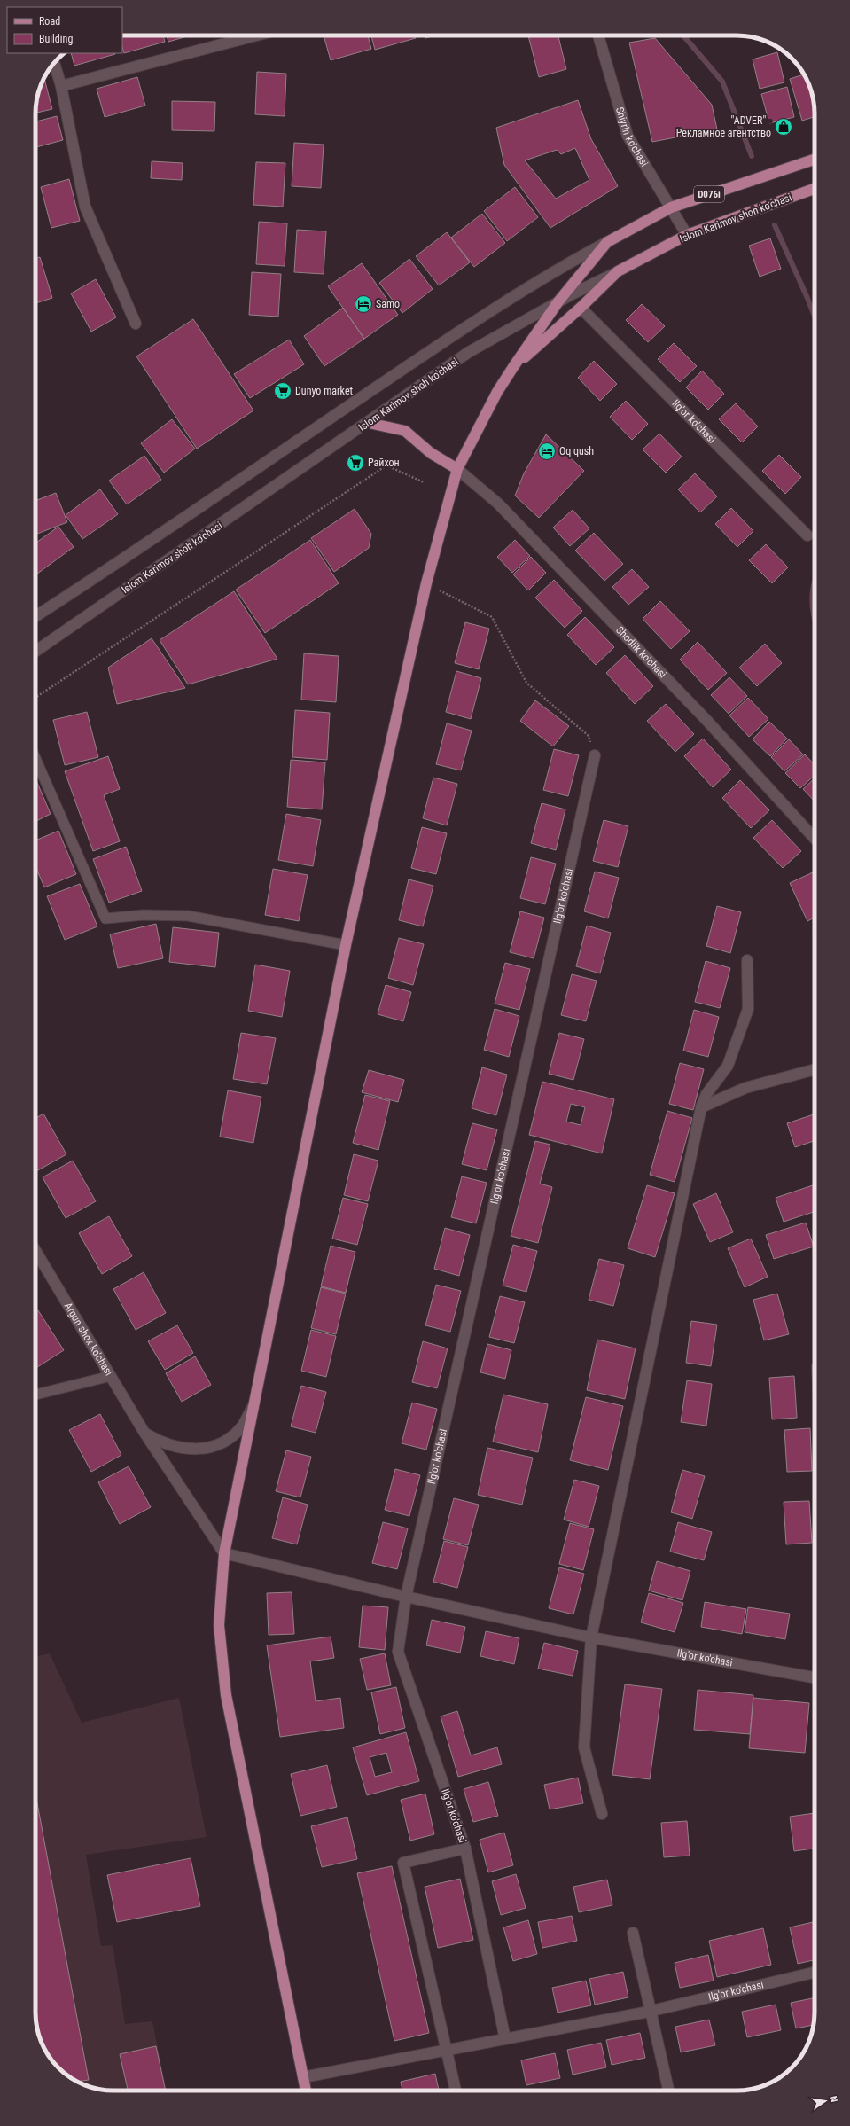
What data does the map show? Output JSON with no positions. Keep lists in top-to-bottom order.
{
  "streets": {
    "main road": ["D076i", "Islom Karimov shoh ko'chasi"],
    "street": [
      "Shiyrin ko'chasi",
      "Ilg'or ko'chasi",
      "Shodlik ko'chasi",
      "Argun shox ko'chasi"
    ]
  },
  "crossings": [
    ["Shiyrin ko'chasi", "D076i"],
    ["Shiyrin ko'chasi", "Islom Karimov shoh ko'chasi"],
    ["Ilg'or ko'chasi", "Argun shox ko'chasi"]
  ],
  "places": {
    "shop": ["\"ADVER\" - Рекламное агентство"],
    "hotel": ["Samo", "Oq qush"],
    "supermarket": ["Dunyo market", "Райхон"]
  },
  "legend": ["Road", "Building"],
  "north": "right"
}
